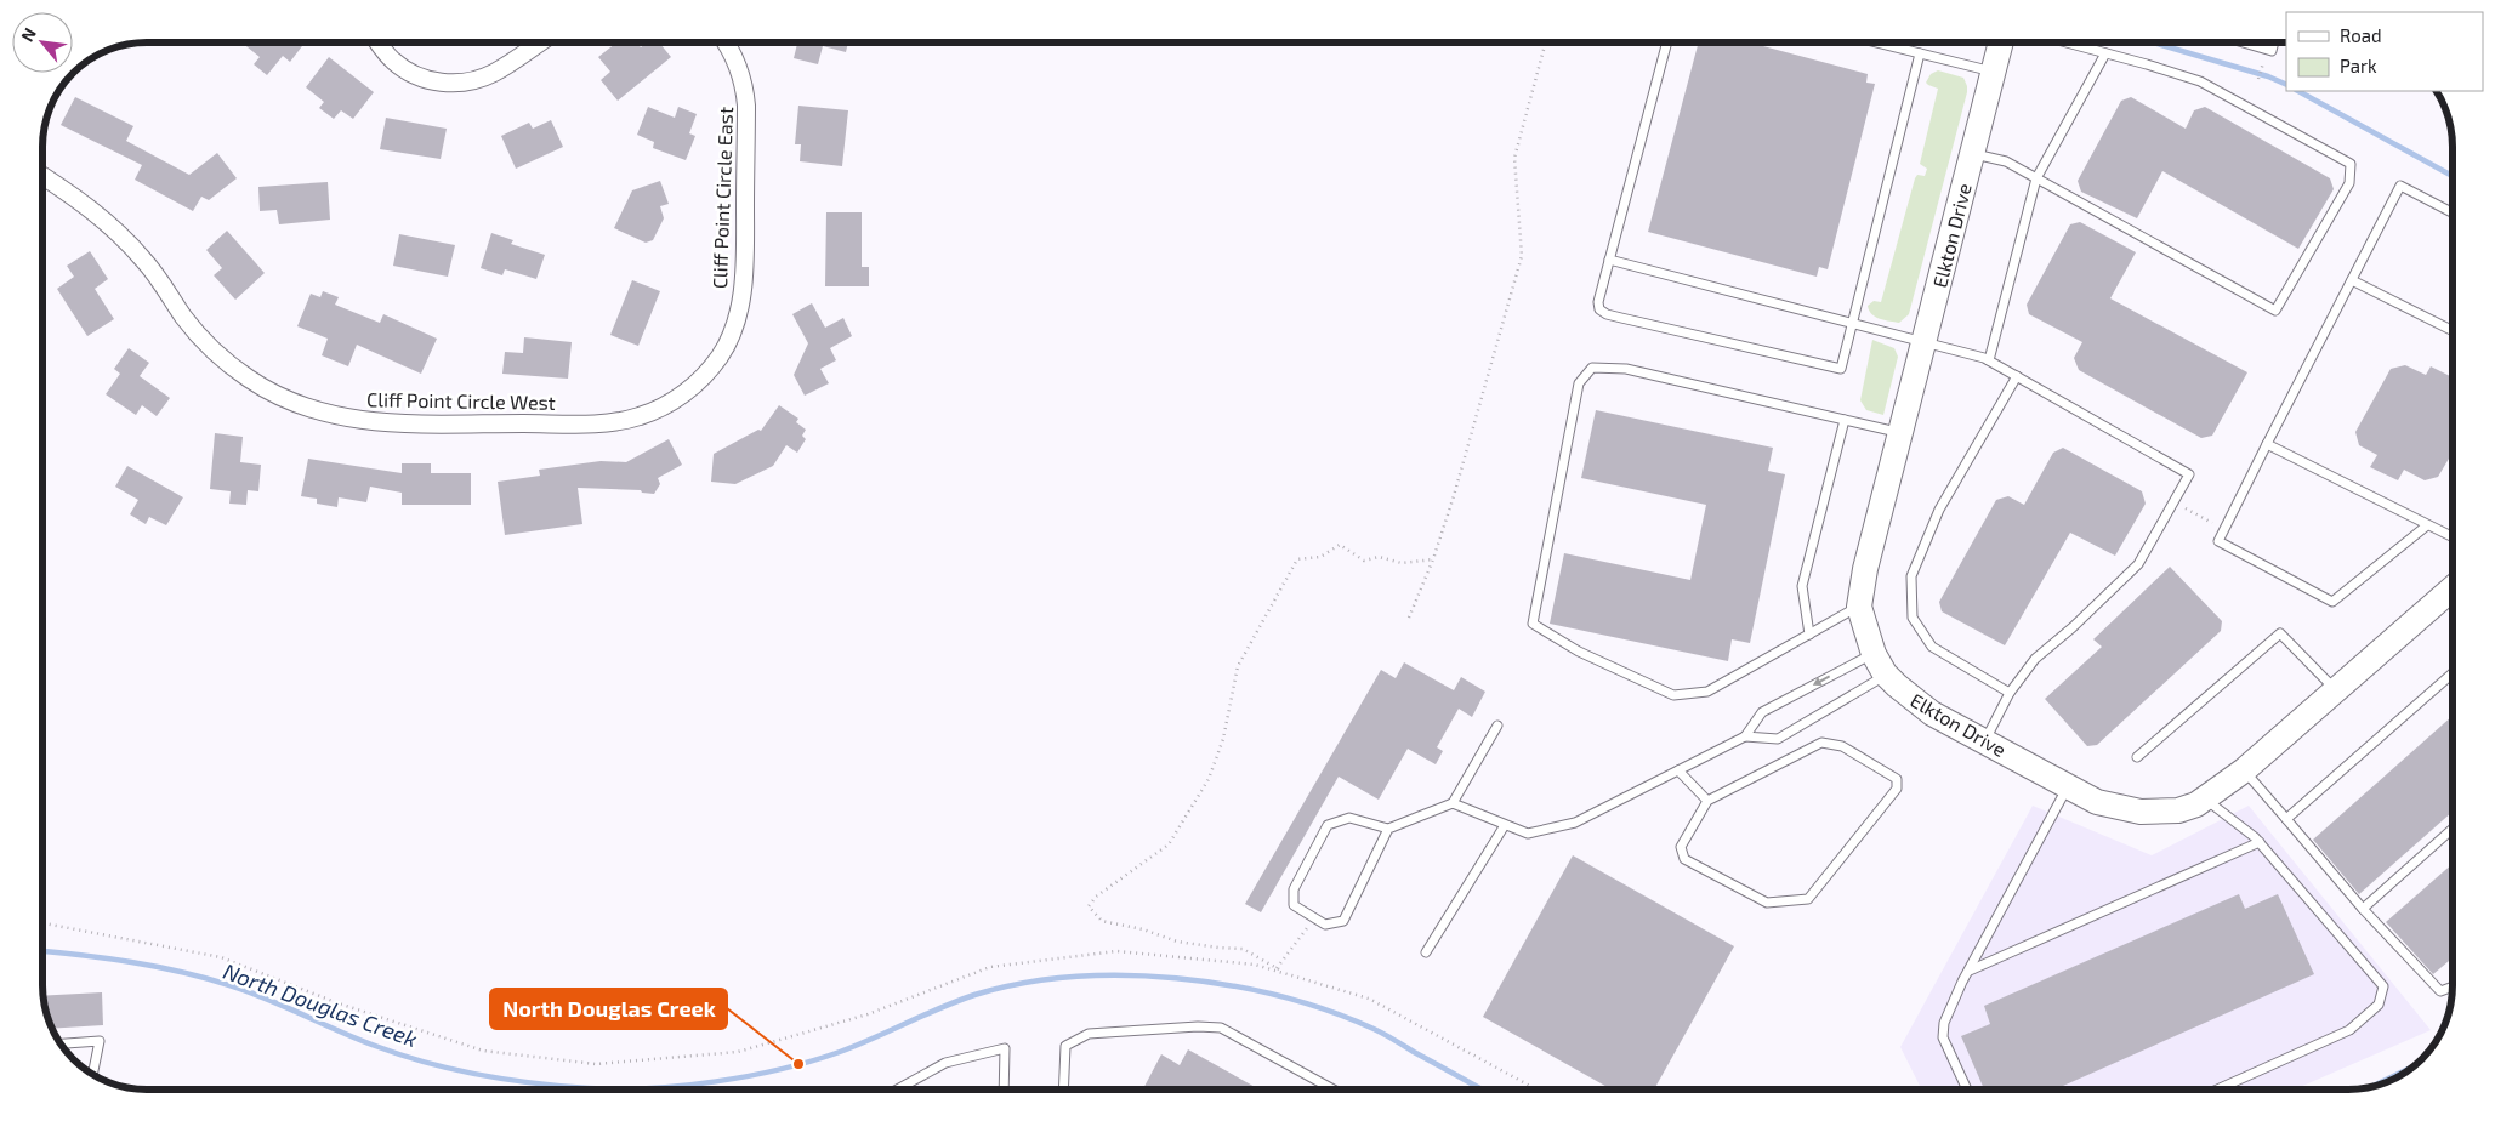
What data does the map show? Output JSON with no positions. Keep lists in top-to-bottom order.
{
  "streets": {
    "street": ["Cliff Point Circle East", "Elkton Drive", "Cliff Point Circle West"]
  },
  "crossings": [
    ["Cliff Point Circle East", "Cliff Point Circle West"]
  ],
  "water": ["North Douglas Creek"],
  "places": ["North Douglas Creek"],
  "legend": ["Road", "Park"],
  "north": "top left"
}
